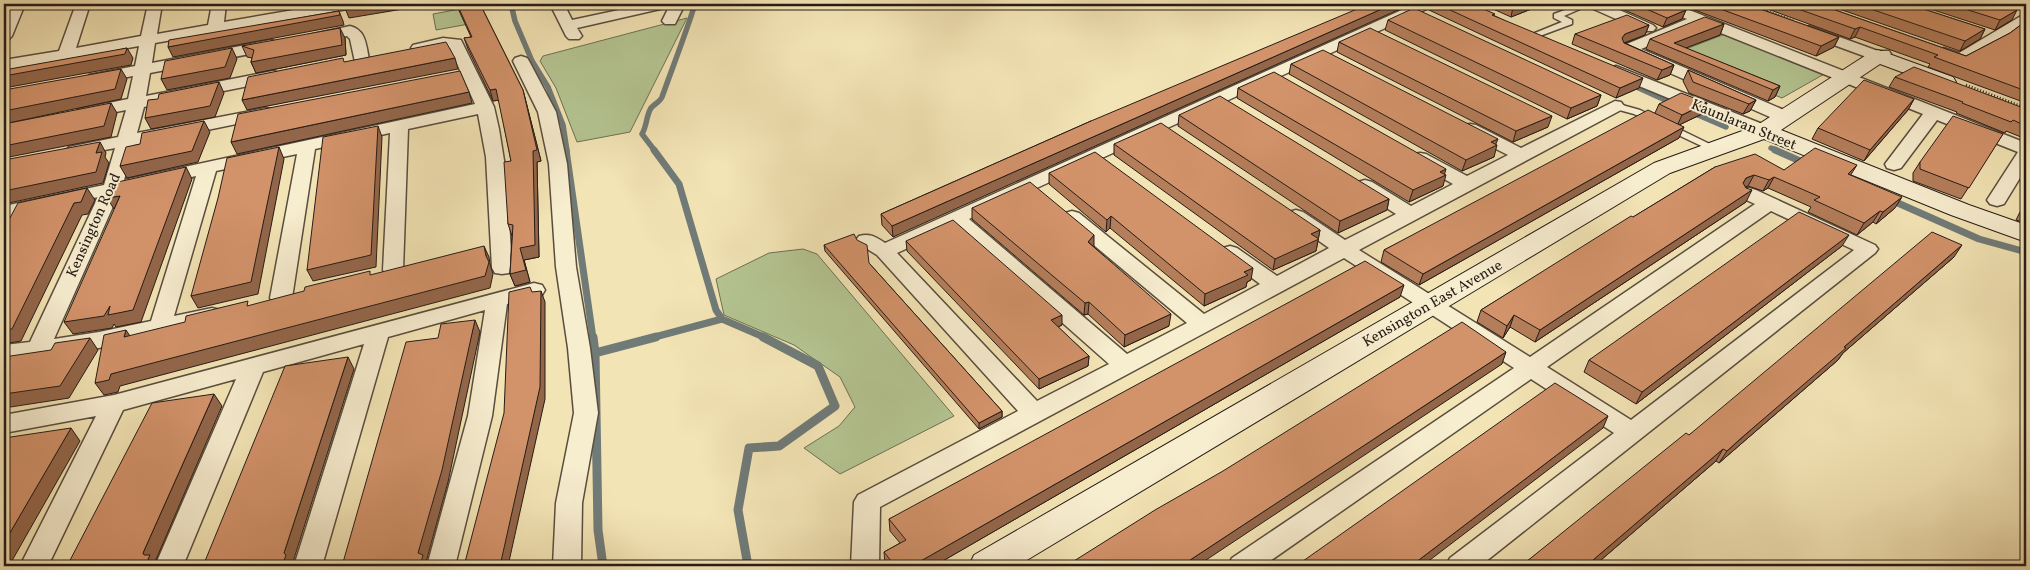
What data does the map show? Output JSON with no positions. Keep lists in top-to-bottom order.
{
  "streets": {
    "street": ["Kaunlaran Street", "Kensington Road", "Kensington East Avenue"]
  },
  "crossings": [
    ["Kaunlaran Street", "Kensington East Avenue"]
  ]
}
